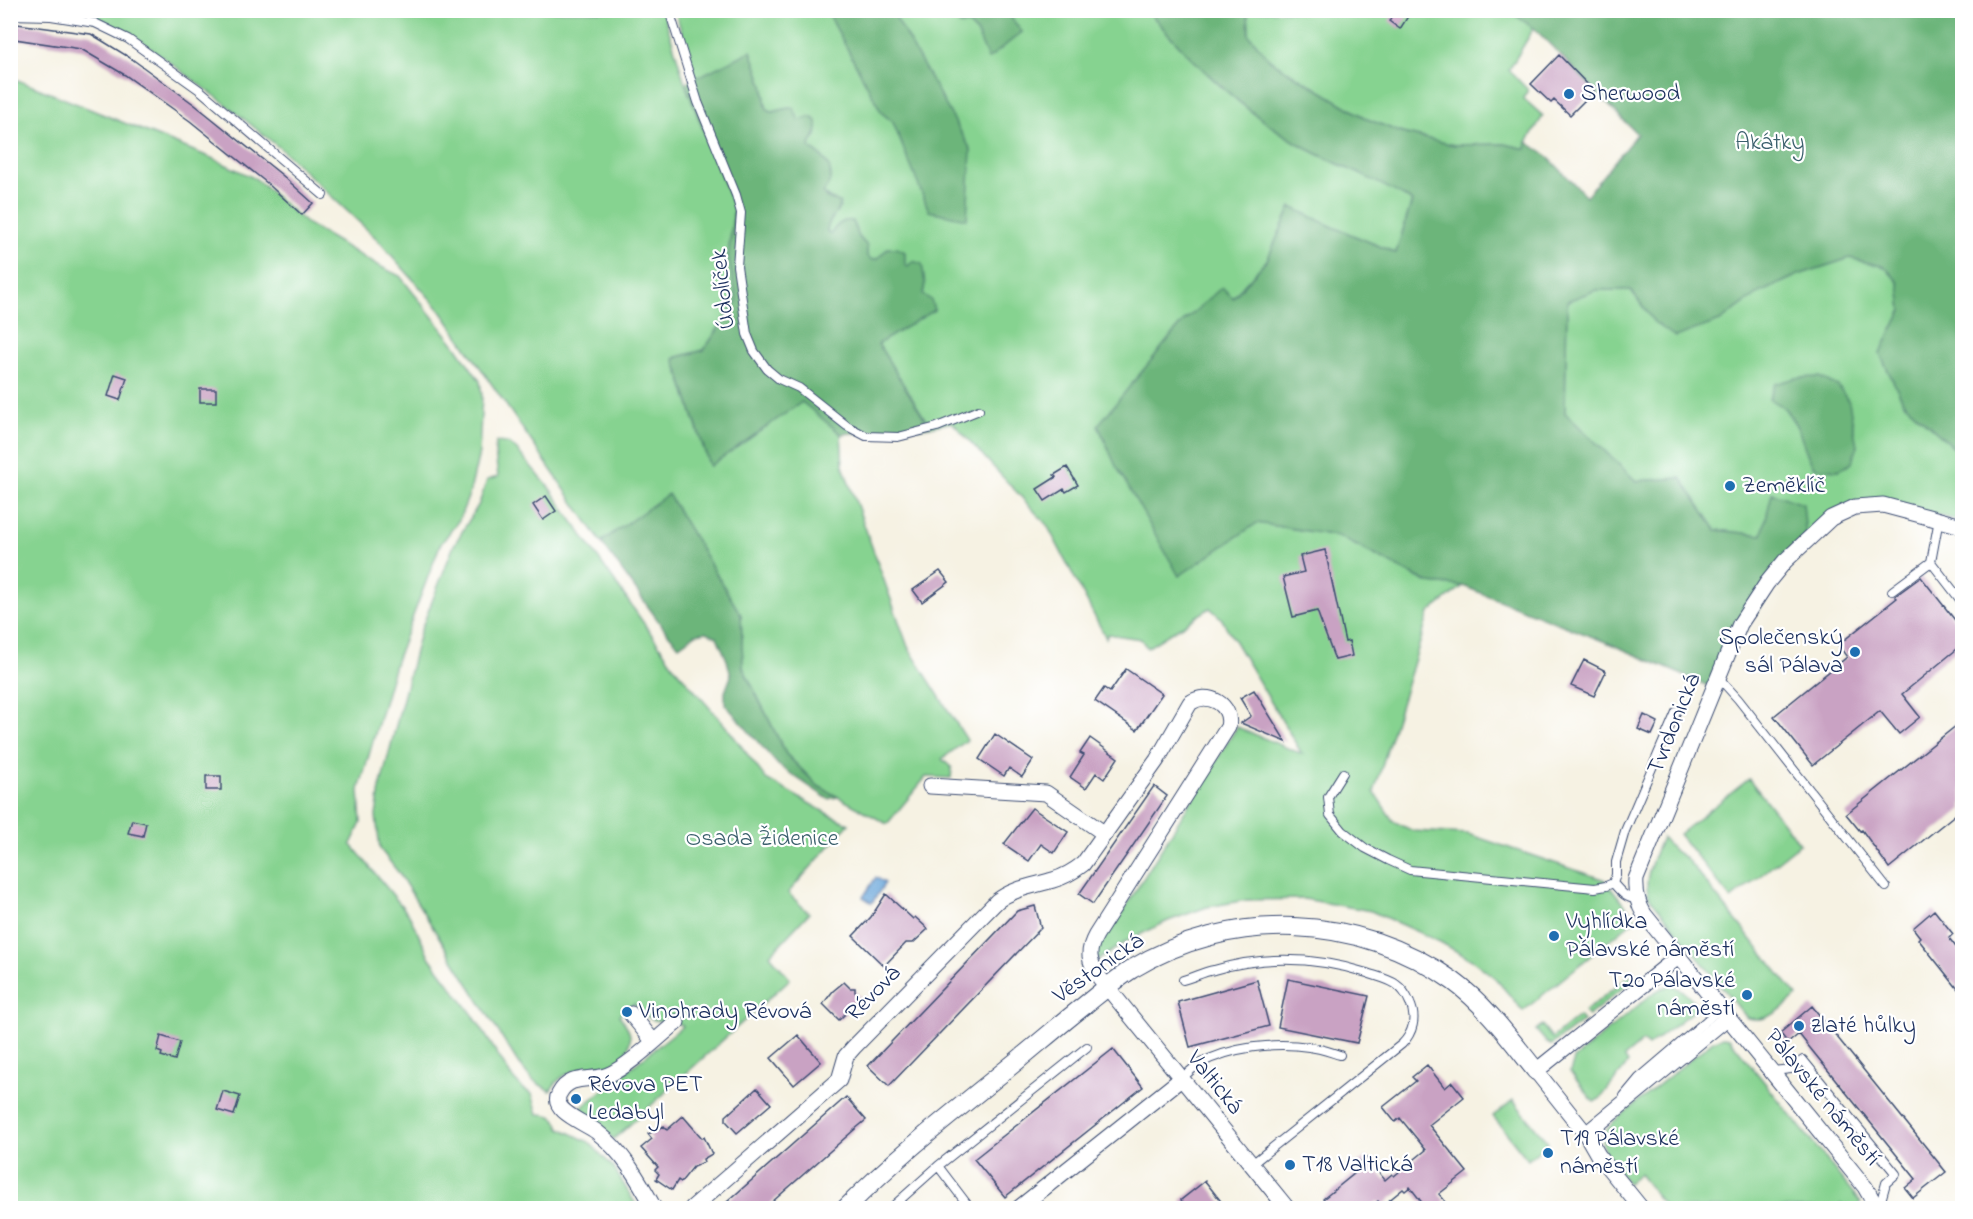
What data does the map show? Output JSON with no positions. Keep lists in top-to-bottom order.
{
  "streets": {
    "street": [
      "Tvrdonická",
      "Věstonická",
      "Révová",
      "Valtická",
      "Pálavské náměstí"
    ],
    "lane": ["Údolíček"]
  },
  "crossings": [
    ["Věstonická", "Révová"],
    ["Věstonická", "Valtická"],
    ["Révová", "Valtická"]
  ],
  "parks": ["Akátky", "Osada Židenice"],
  "places": [
    "Sherwood",
    "Zeměklíč",
    "Společenský sál Pálava",
    "Vyhlídka Pálavské náměstí",
    "T20 Pálavské náměstí",
    "Vinohrady Révová",
    "zlaté hůlky",
    "Révova PET Ledabyl",
    "T19 Pálavské náměstí",
    "T18 Valtická"
  ]
}
